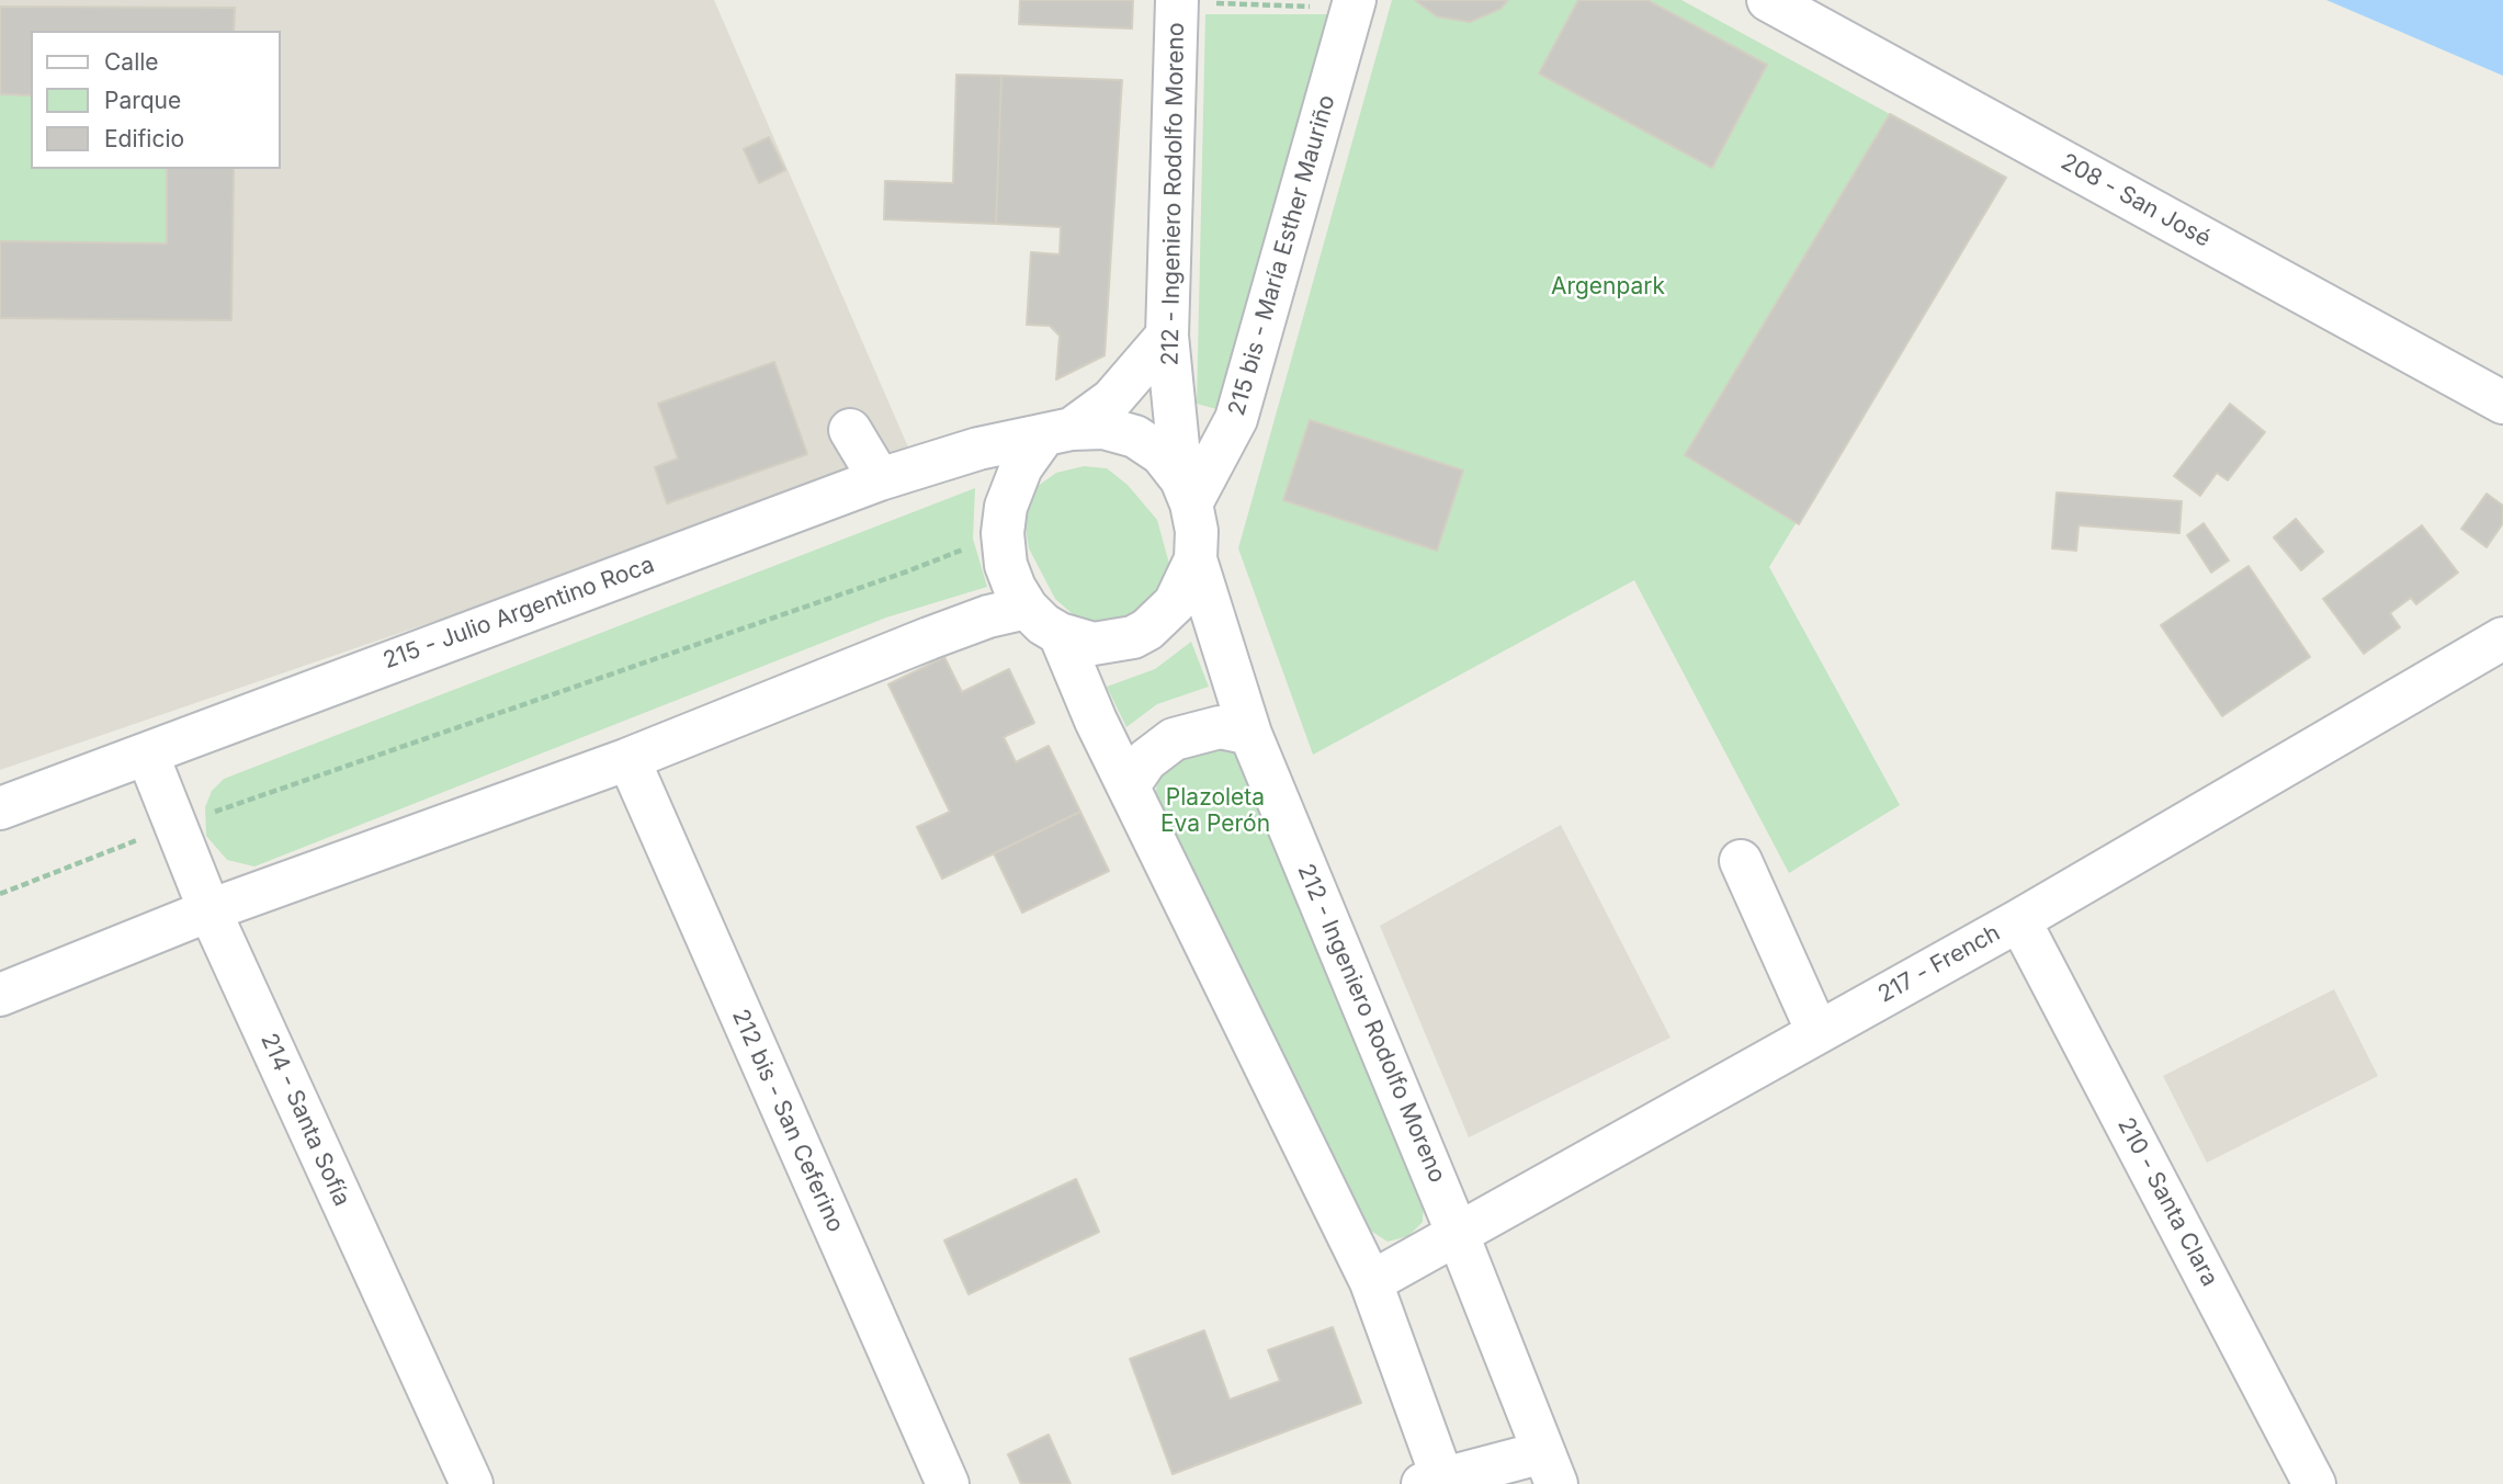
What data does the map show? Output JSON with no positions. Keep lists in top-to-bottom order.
{
  "streets": {
    "street": [
      "212 - Ingeniero Rodolfo Moreno",
      "208 - San José",
      "215 bis - María Esther Mauriño",
      "215 - Julio Argentino Roca",
      "217 - French",
      "214 - Santa Sofía",
      "212 bis - San Ceferino",
      "210 - Santa Clara"
    ]
  },
  "crossings": [
    ["212 - Ingeniero Rodolfo Moreno", "215 bis - María Esther Mauriño"],
    ["212 - Ingeniero Rodolfo Moreno", "215 - Julio Argentino Roca"],
    ["212 - Ingeniero Rodolfo Moreno", "217 - French"],
    ["215 bis - María Esther Mauriño", "215 - Julio Argentino Roca"],
    ["215 - Julio Argentino Roca", "214 - Santa Sofía"],
    ["217 - French", "210 - Santa Clara"]
  ],
  "parks": ["Argenpark", "Plazoleta Eva Perón"],
  "legend": ["Calle", "Parque", "Edificio"]
}
